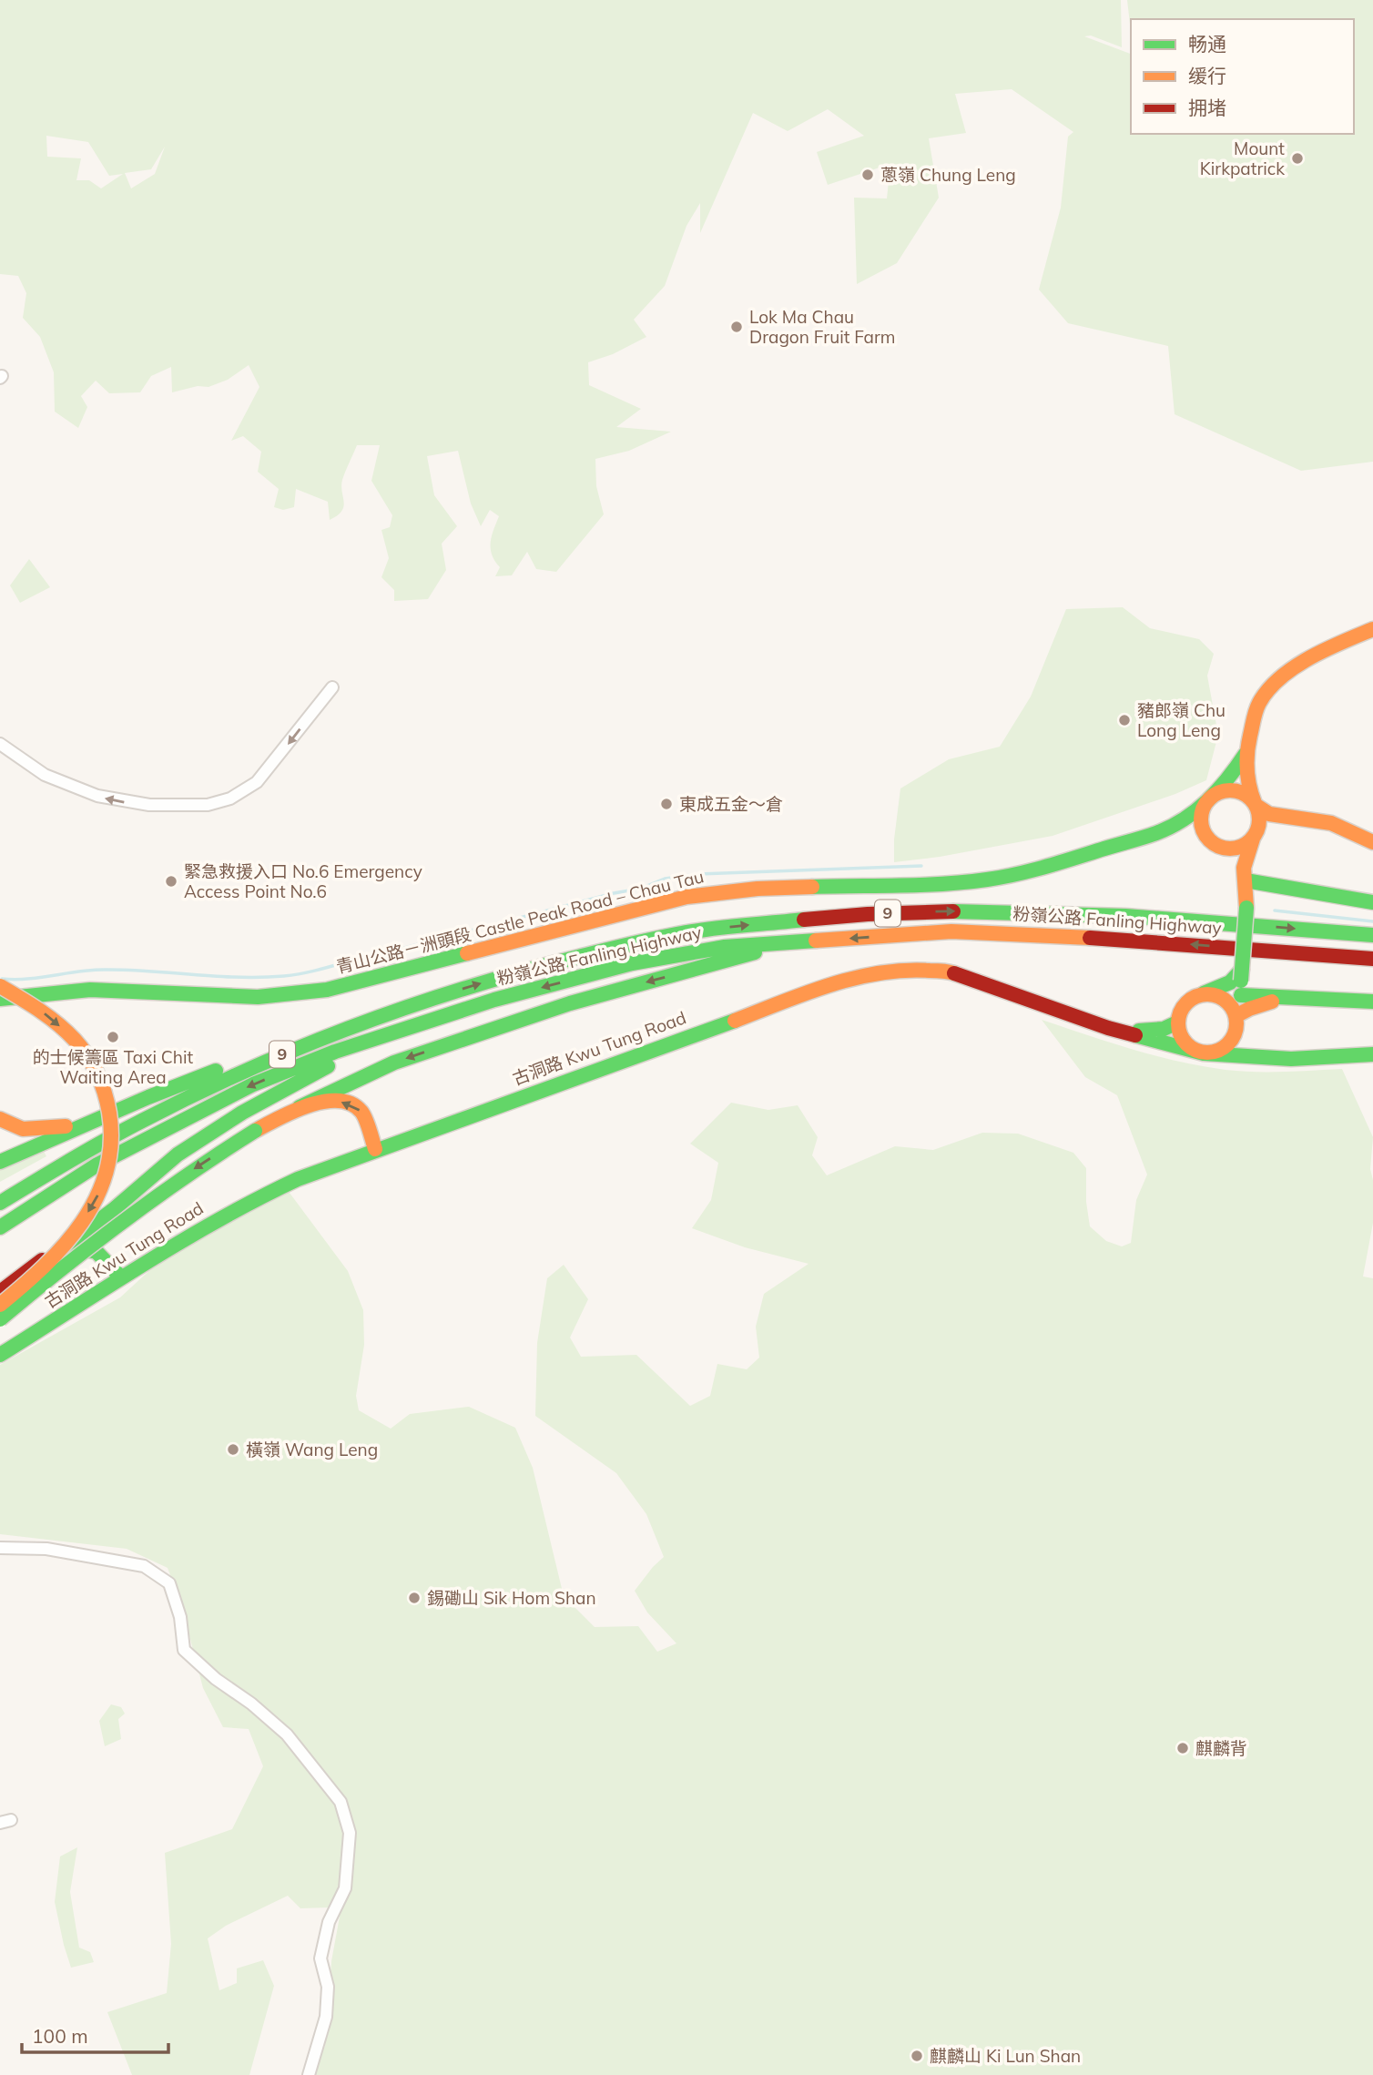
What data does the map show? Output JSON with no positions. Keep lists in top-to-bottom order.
{
  "streets": {
    "main road": [
      "9",
      "粉嶺公路 Fanling Highway",
      "青山公路－洲頭段 Castle Peak Road – Chau Tau",
      "古洞路 Kwu Tung Road"
    ]
  },
  "places": [
    "Mount Kirkpatrick",
    "蔥嶺 Chung Leng",
    "Lok Ma Chau Dragon Fruit Farm",
    "豬郎嶺 Chu Long Leng",
    "東成五金～倉",
    "緊急救援入口 No.6 Emergency Access Point No.6",
    "的士候籌區 Taxi Chit Waiting Area",
    "橫嶺 Wang Leng",
    "錫磡山 Sik Hom Shan",
    "麒麟背",
    "麒麟山 Ki Lun Shan"
  ],
  "legend": ["畅通", "缓行", "拥堵"],
  "scale_bar": "100 m"
}
